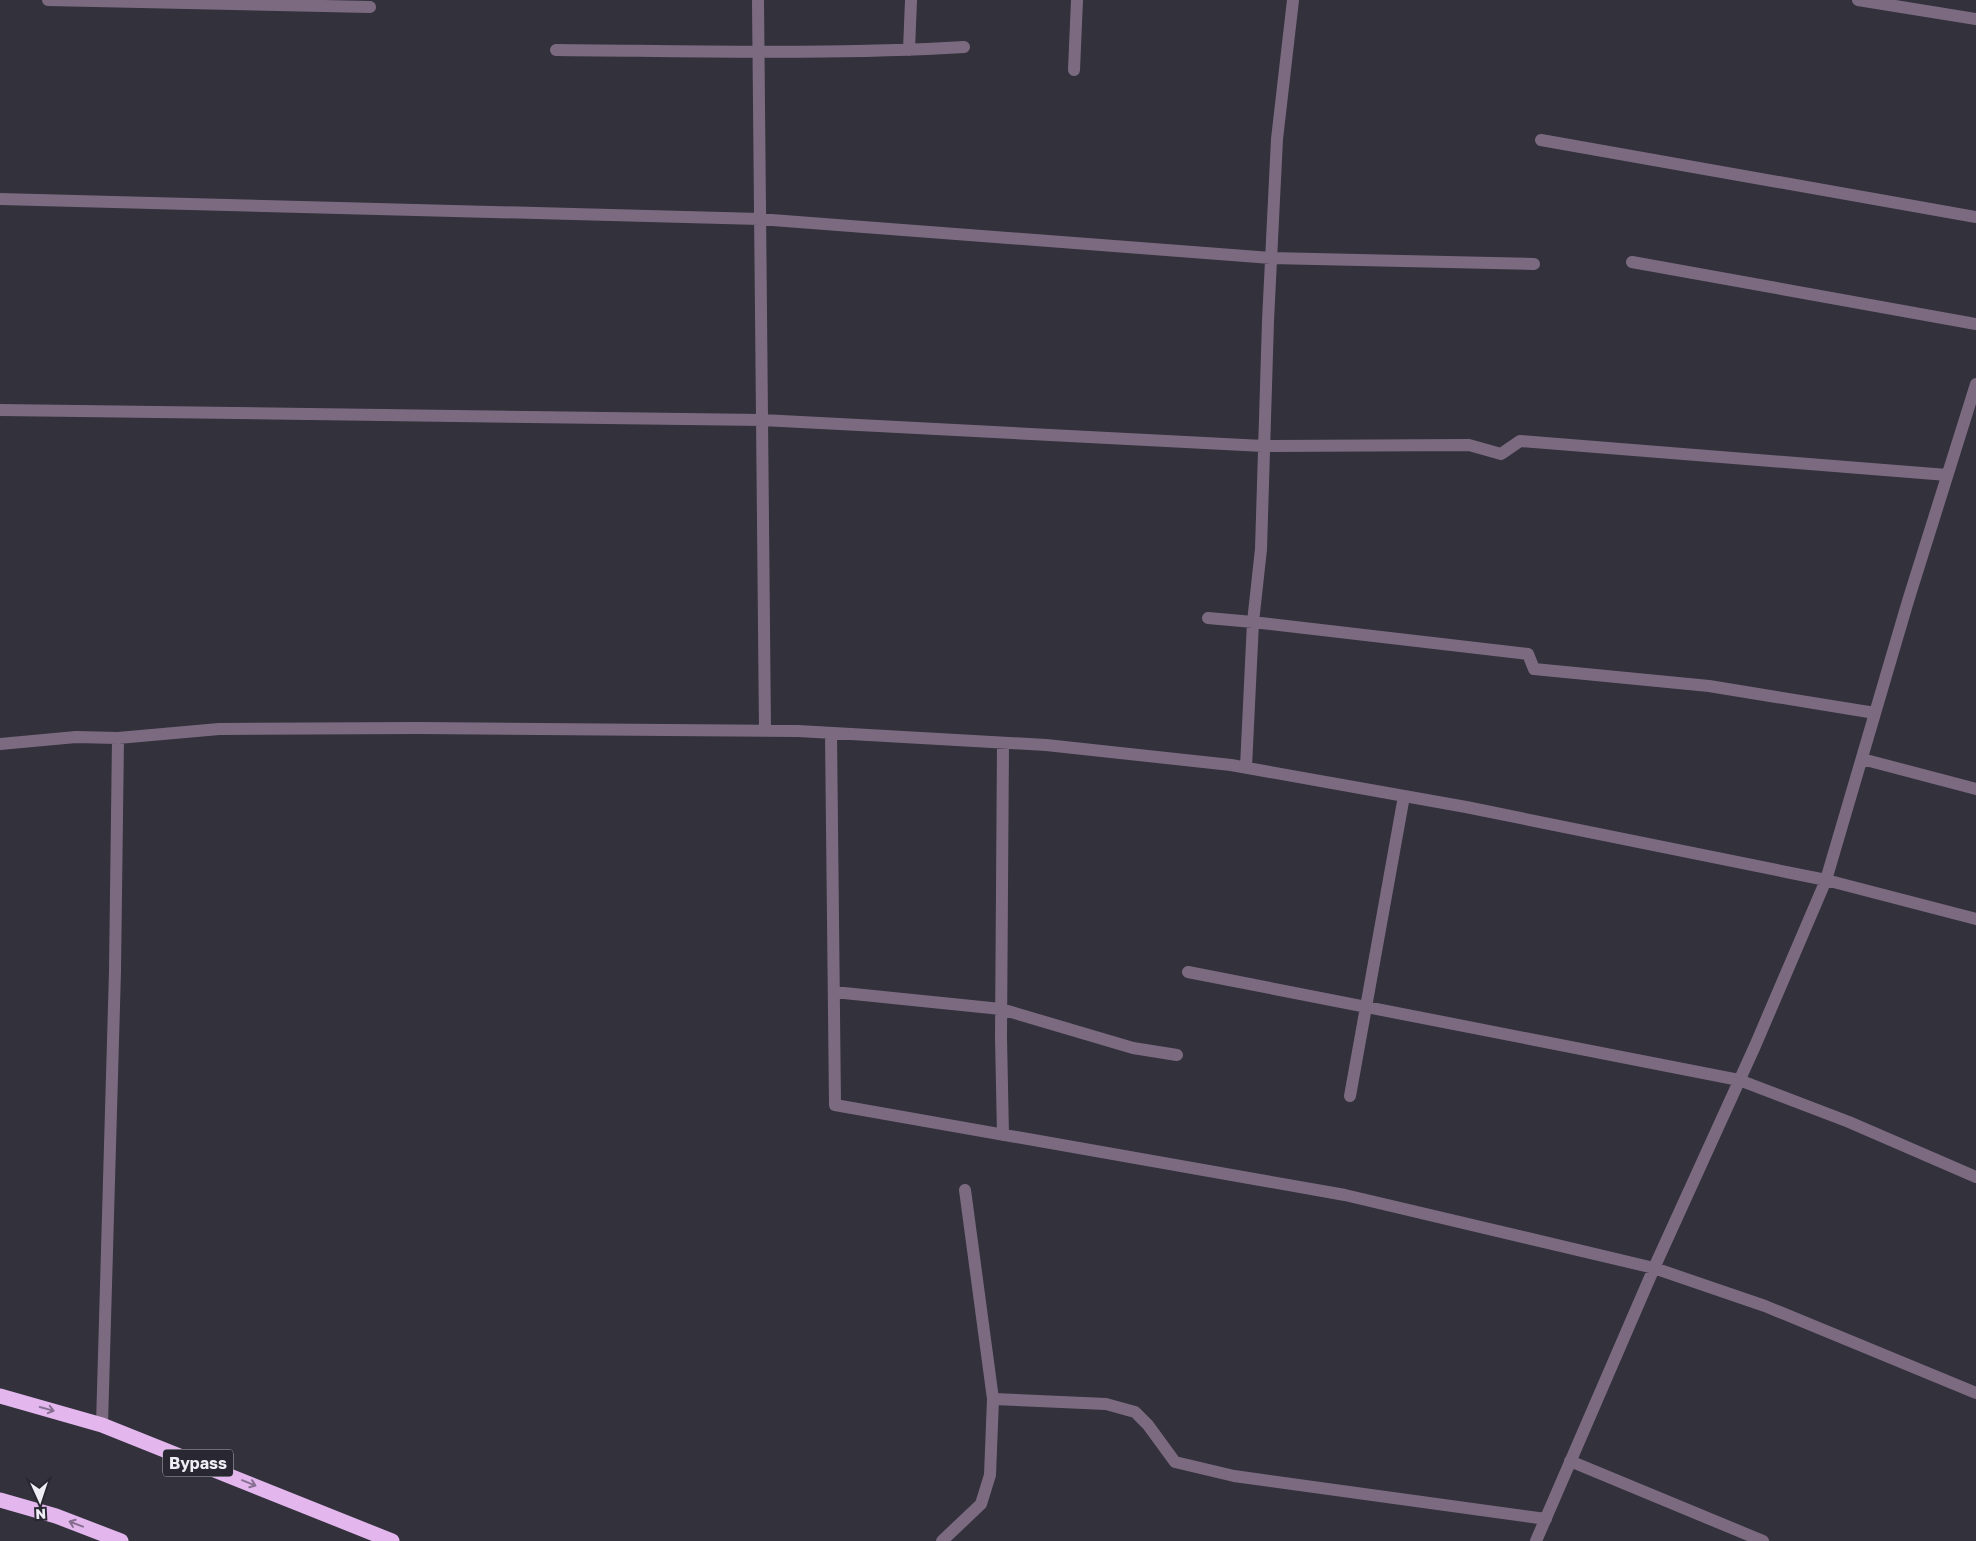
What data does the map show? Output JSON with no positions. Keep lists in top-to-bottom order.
{
  "streets": {
    "highway": ["Bypass"]
  },
  "north": "bottom"
}
